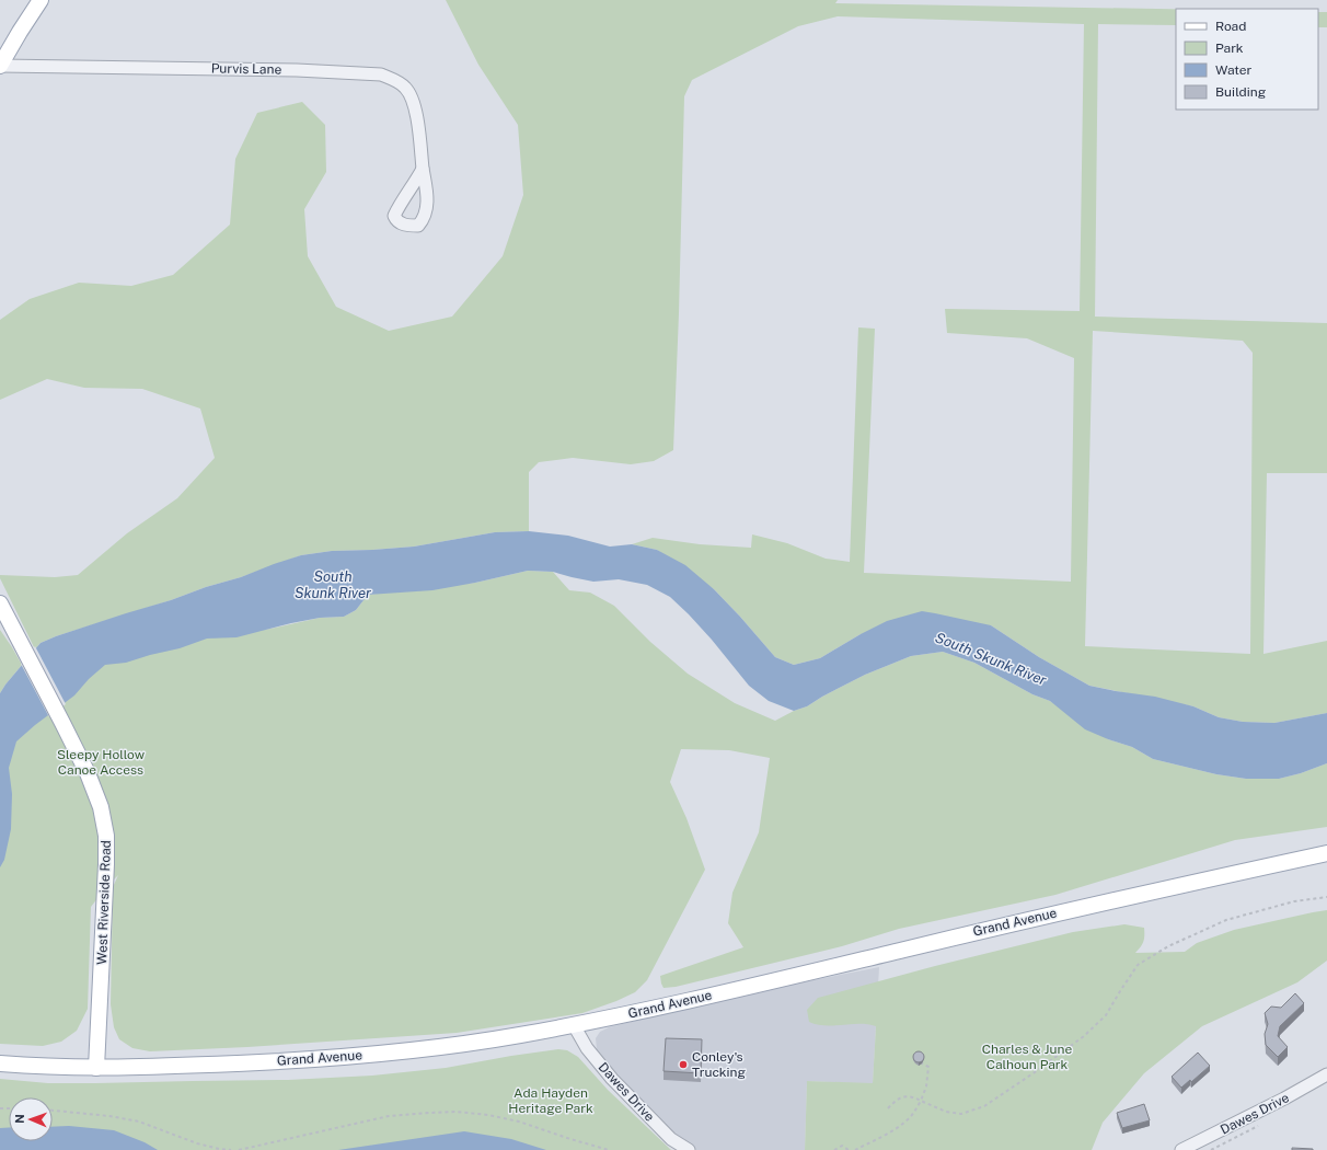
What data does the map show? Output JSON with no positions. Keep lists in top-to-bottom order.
{
  "streets": {
    "main road": ["West Riverside Road", "Grand Avenue"],
    "street": ["Purvis Lane", "Dawes Drive"]
  },
  "crossings": [
    ["West Riverside Road", "Grand Avenue"],
    ["Grand Avenue", "Dawes Drive"]
  ],
  "water": ["South Skunk River"],
  "parks": ["Sleepy Hollow Canoe Access", "Charles & June Calhoun Park", "Ada Hayden Heritage Park"],
  "places": ["Conley's Trucking"],
  "legend": [
    "Road",
    "Park",
    "Water",
    "Building"
  ],
  "north": "left"
}
